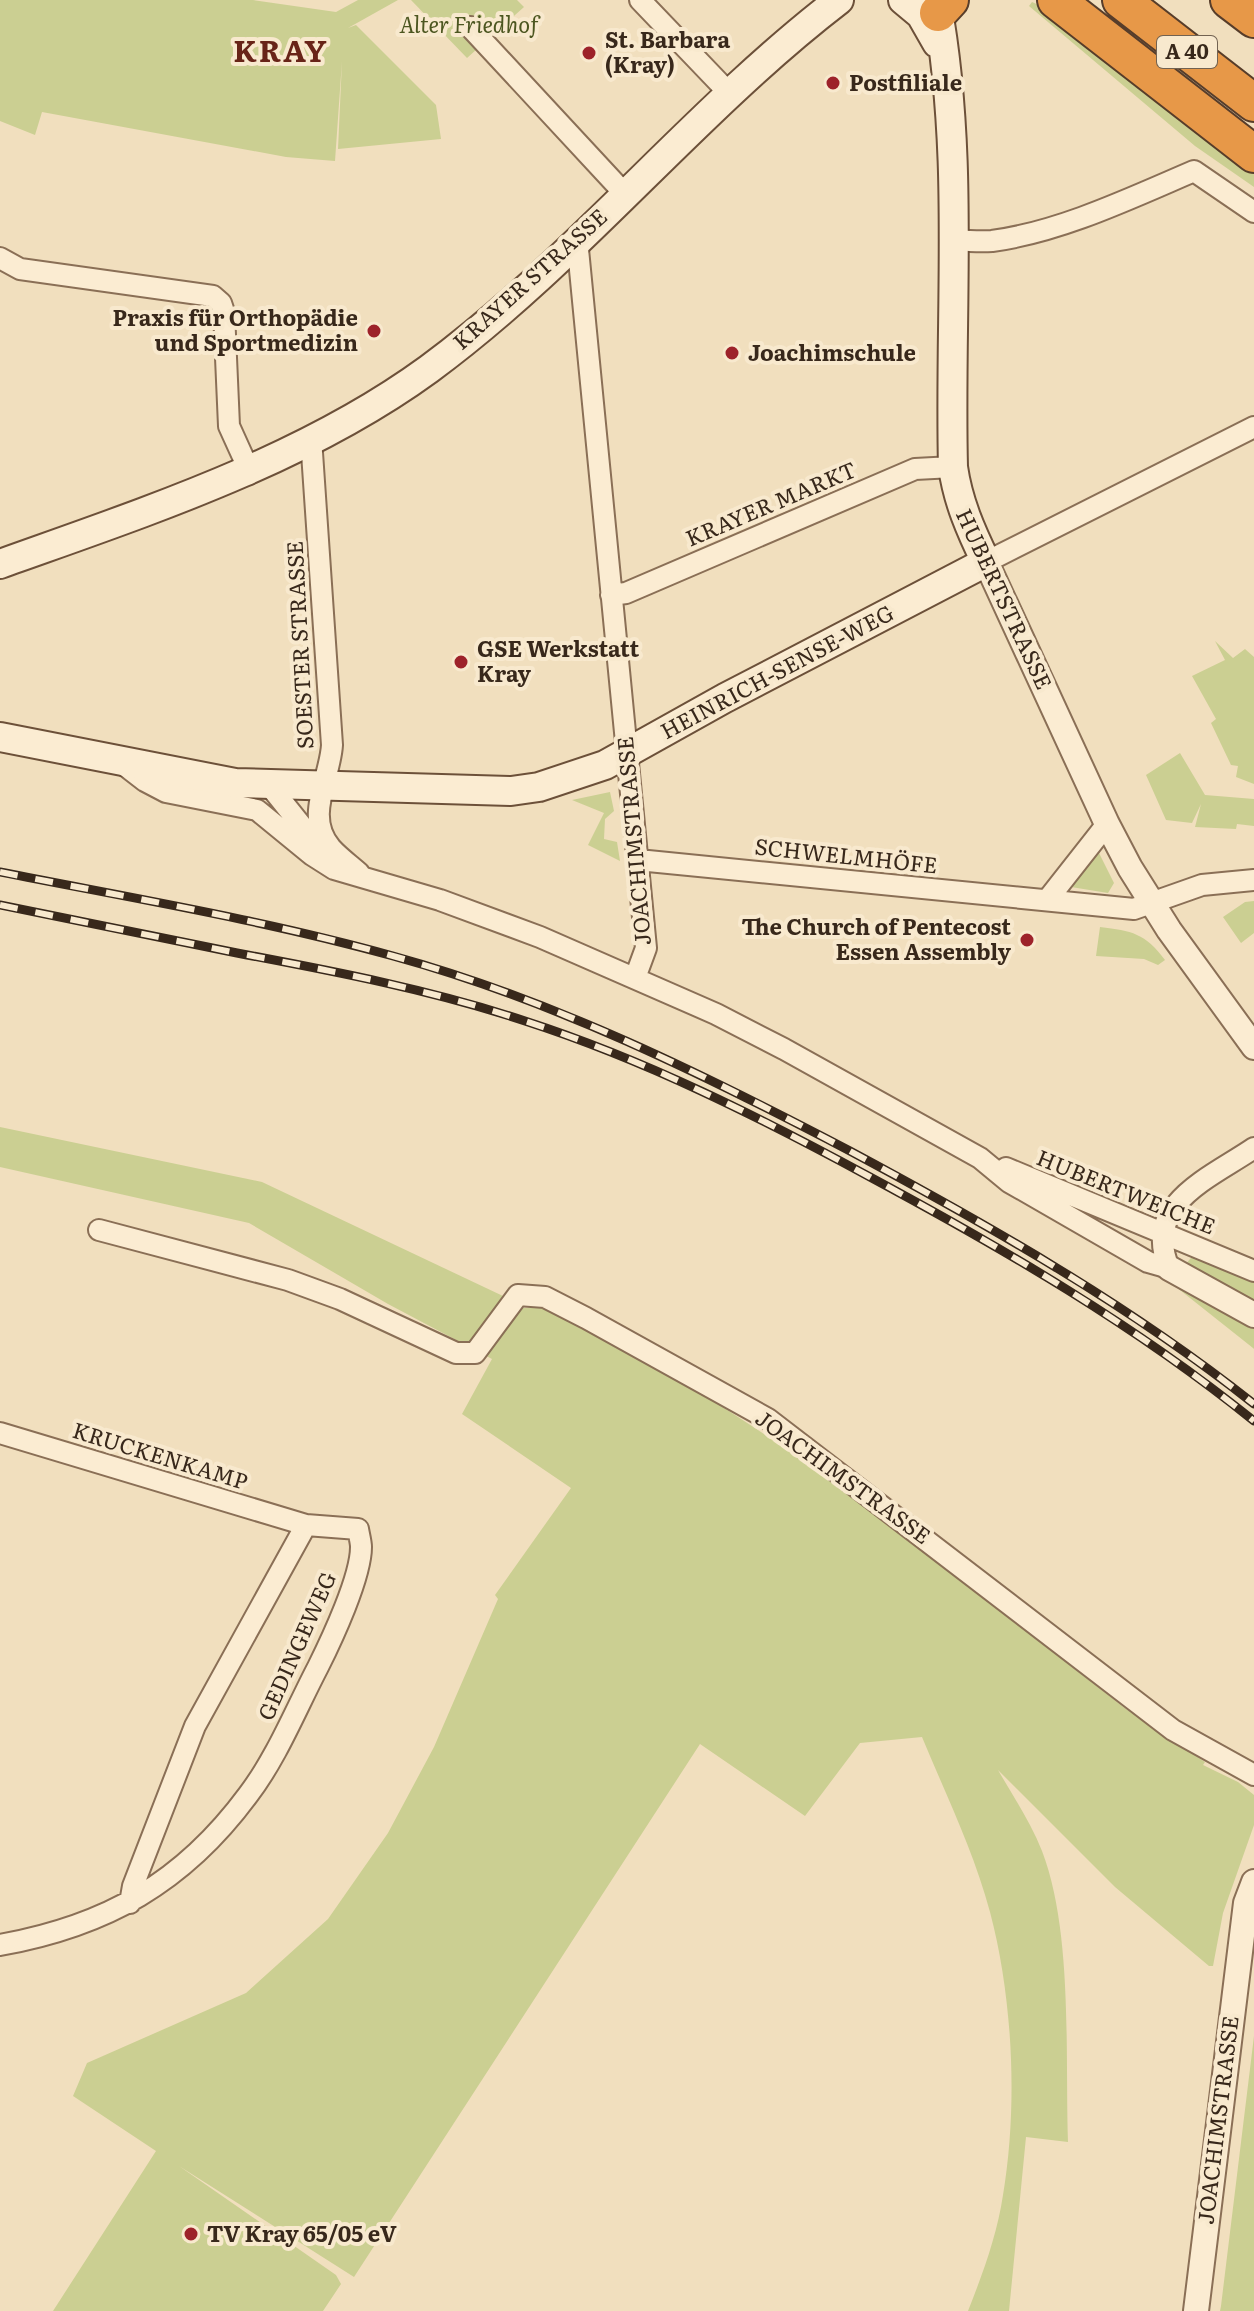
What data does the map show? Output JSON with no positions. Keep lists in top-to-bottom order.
{
  "streets": {
    "highway": ["A 40"],
    "main road": ["KRAYER STRASSE", "HUBERTSTRASSE", "HEINRICH-SENSE-WEG"],
    "street": [
      "KRAYER MARKT",
      "SOESTER STRASSE",
      "JOACHIMSTRASSE",
      "SCHWELMHÖFE",
      "HUBERTWEICHE",
      "KRUCKENKAMP",
      "GEDINGEWEG"
    ]
  },
  "crossings": [
    ["KRAYER STRASSE", "SOESTER STRASSE"],
    ["KRAYER STRASSE", "JOACHIMSTRASSE"],
    ["KRAYER MARKT", "HUBERTSTRASSE"],
    ["KRAYER MARKT", "JOACHIMSTRASSE"],
    ["HUBERTSTRASSE", "HEINRICH-SENSE-WEG"],
    ["HUBERTSTRASSE", "SCHWELMHÖFE"],
    ["SOESTER STRASSE", "HEINRICH-SENSE-WEG"],
    ["SOESTER STRASSE", "JOACHIMSTRASSE"],
    ["HEINRICH-SENSE-WEG", "JOACHIMSTRASSE"],
    ["JOACHIMSTRASSE", "SCHWELMHÖFE"],
    ["JOACHIMSTRASSE", "HUBERTWEICHE"],
    ["KRUCKENKAMP", "GEDINGEWEG"]
  ],
  "districts": ["KRAY"],
  "parks": ["Alter Friedhof"],
  "places": [
    "St. Barbara (Kray)",
    "Postfiliale",
    "Praxis für Orthopädie und Sportmedizin",
    "Joachimschule",
    "GSE Werkstatt Kray",
    "The Church of Pentecost Essen Assembly",
    "TV Kray 65/05 eV"
  ]
}
